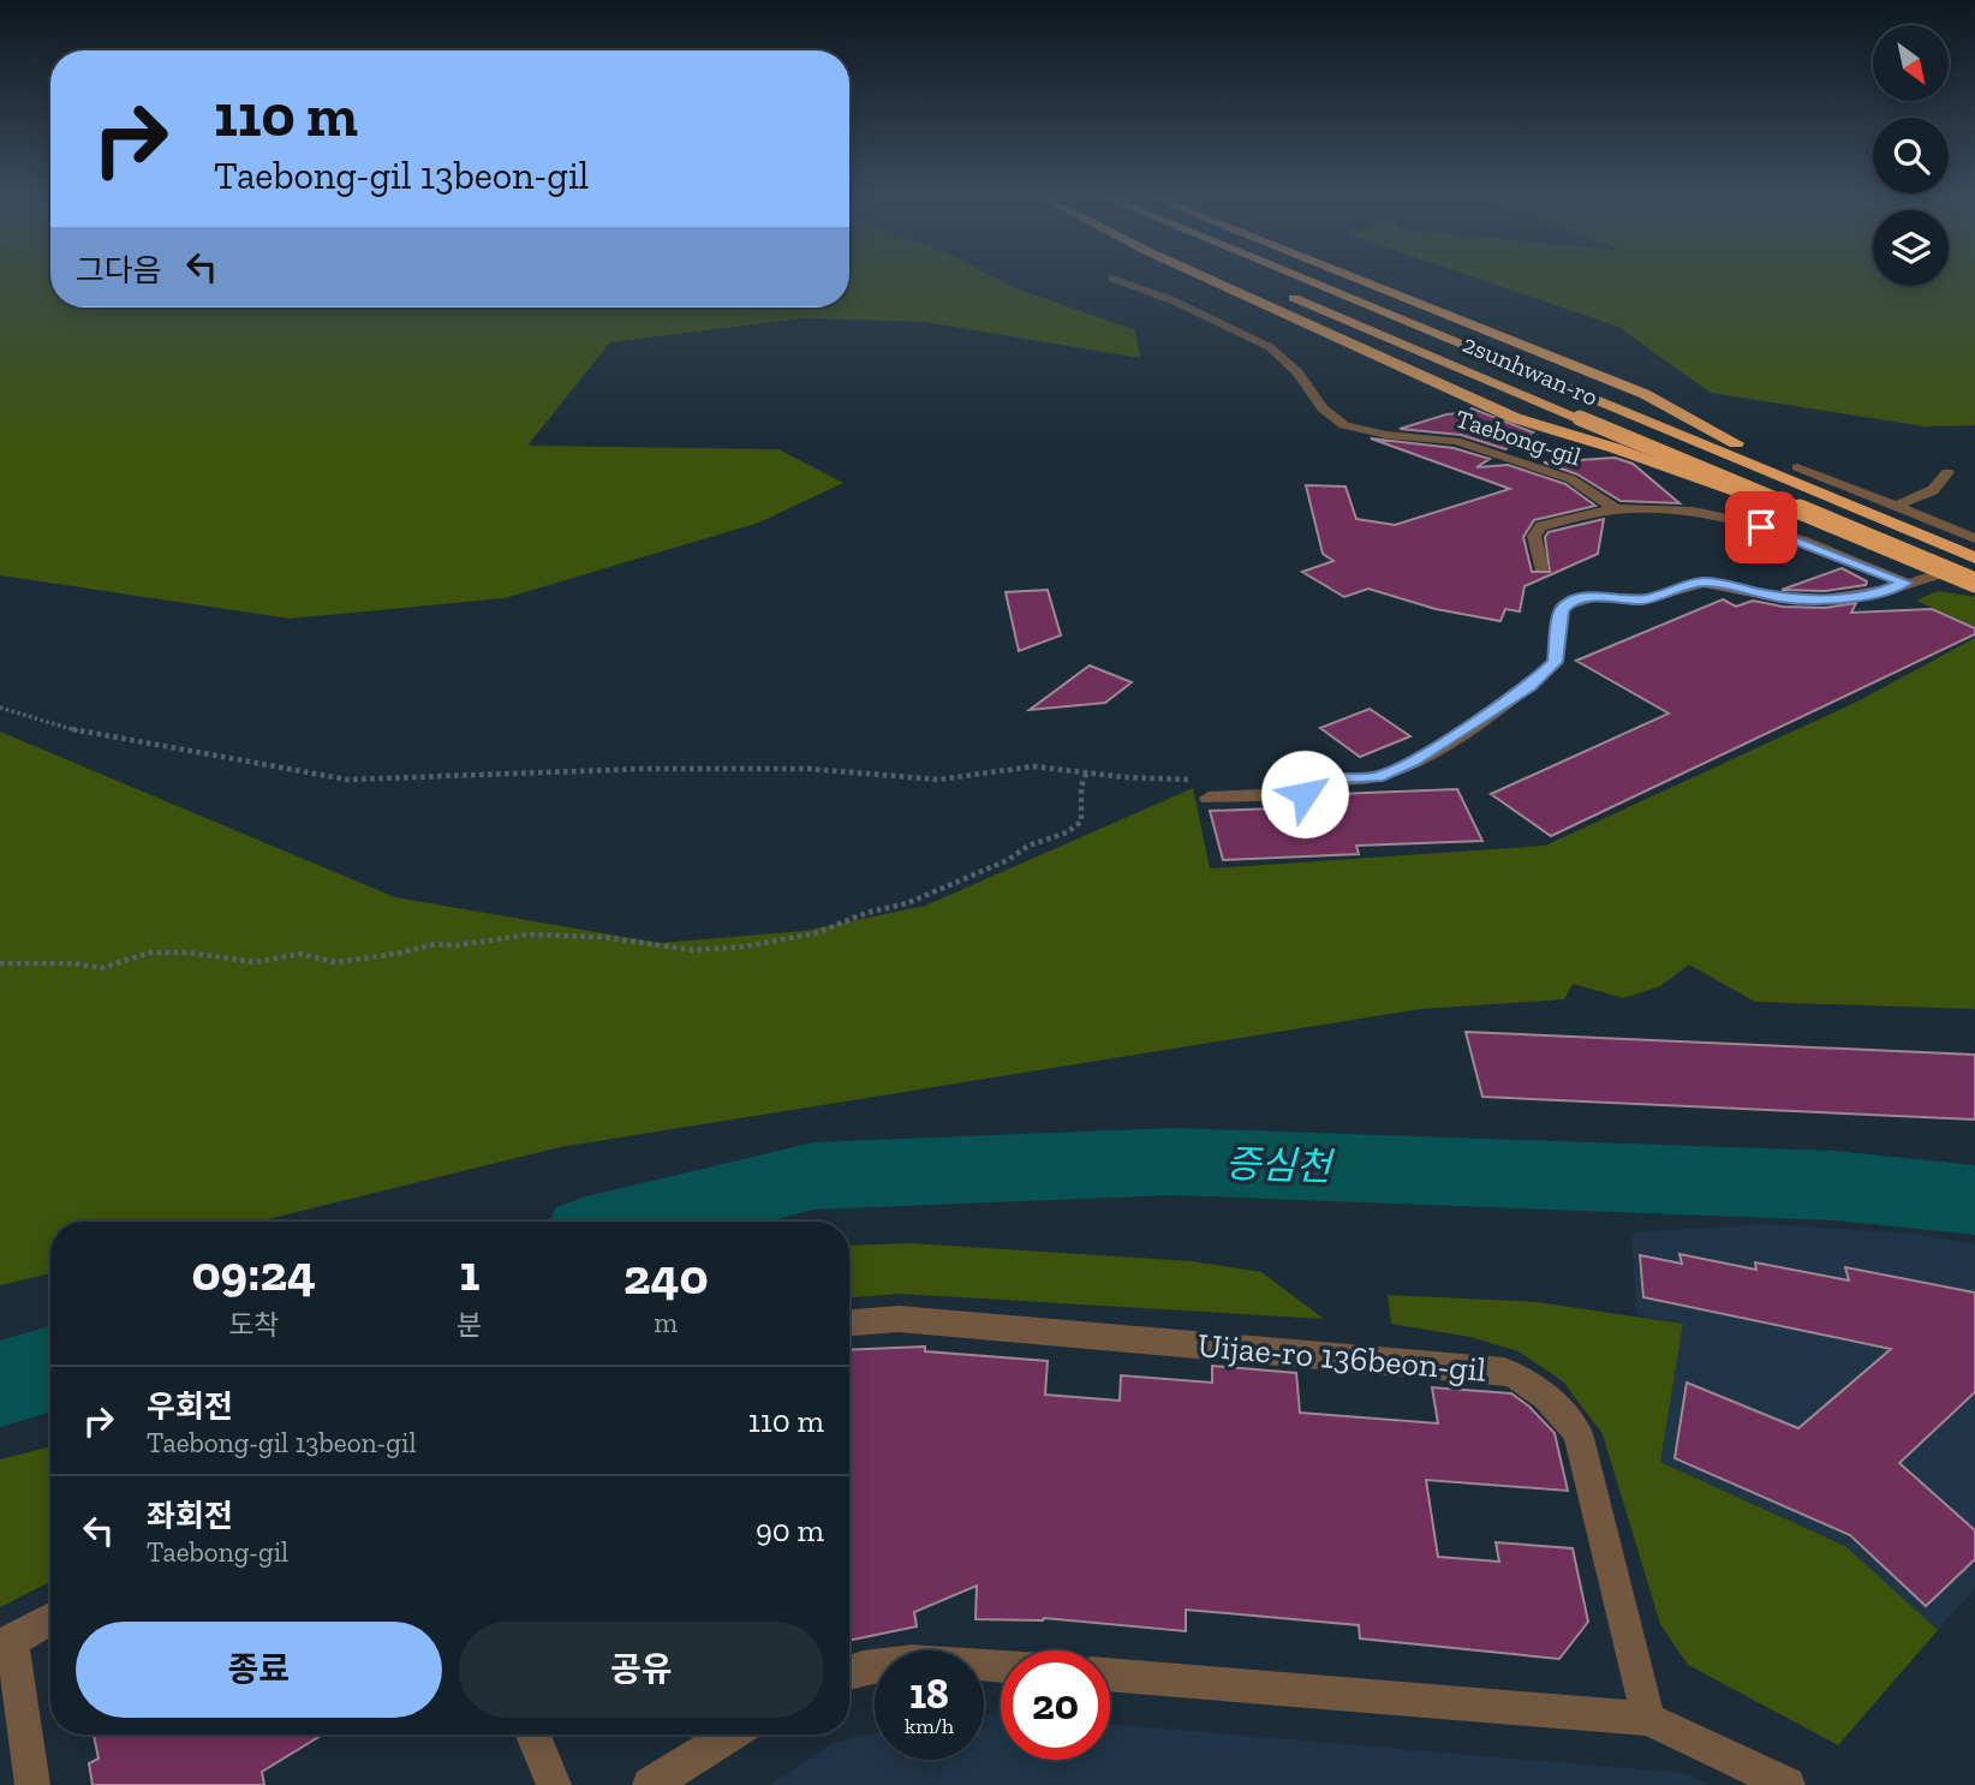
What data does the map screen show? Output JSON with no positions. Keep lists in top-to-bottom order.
{
  "streets": {
    "highway": ["2sunhwan-ro"],
    "street": ["Taebong-gil", "Uijae-ro 136beon-gil"]
  },
  "water": ["증심천"],
  "north": "bottom right",
  "page": {
    "turn": ["110 m", "Taebong-gil 13beon-gil"],
    "then": "그다음",
    "eta": [
      "09:24",
      "도착",
      "1",
      "분",
      "240",
      "m"
    ],
    "list": [
      {
        "name": "우회전",
        "note": "Taebong-gil 13beon-gil",
        "value": "110 m"
      },
      {
        "name": "좌회전",
        "note": "Taebong-gil",
        "value": "90 m"
      }
    ],
    "buttons": ["종료", "공유"],
    "speed": "18 km/h",
    "limit": "20"
  }
}
